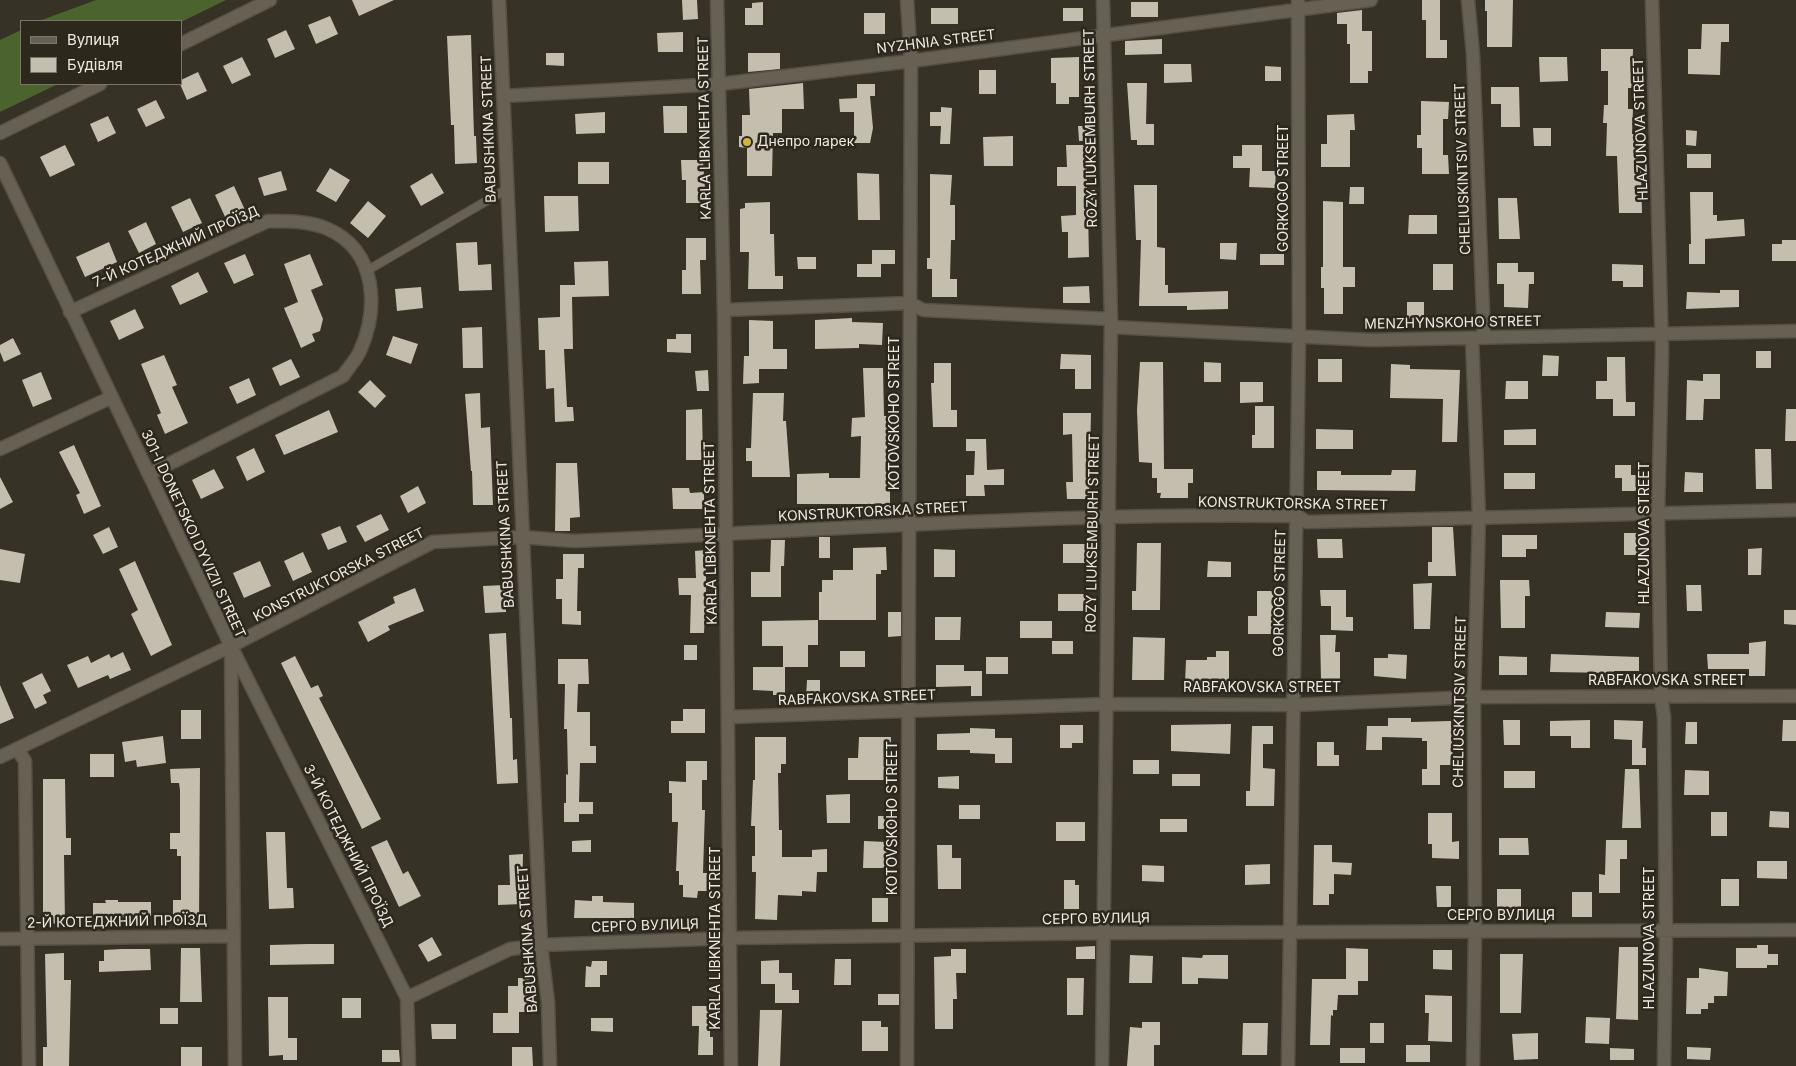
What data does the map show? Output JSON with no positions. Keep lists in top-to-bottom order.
{
  "streets": {
    "street": [
      "NYZHNIA STREET",
      "KARLA LIBKNEHTA STREET",
      "ROZY LIUKSEMBURH STREET",
      "BABUSHKINA STREET",
      "HLAZUNOVA STREET",
      "CHELIUSKINTSIV STREET",
      "GORKOGO STREET",
      "7-Й КОТЕДЖНИЙ ПРОЇЗД",
      "MENZHYNSKOHO STREET",
      "KOTOVSKOHO STREET",
      "KONSTRUKTORSKA STREET",
      "301-I DONETSKOI DYVIZII STREET",
      "RABFAKOVSKA STREET",
      "3-Й КОТЕДЖНИЙ ПРОЇЗД",
      "СЕРГО ВУЛИЦЯ",
      "2-Й КОТЕДЖНИЙ ПРОЇЗД"
    ]
  },
  "crossings": [
    ["NYZHNIA STREET", "KARLA LIBKNEHTA STREET"],
    ["NYZHNIA STREET", "ROZY LIUKSEMBURH STREET"],
    ["NYZHNIA STREET", "BABUSHKINA STREET"],
    ["NYZHNIA STREET", "GORKOGO STREET"],
    ["NYZHNIA STREET", "KOTOVSKOHO STREET"],
    ["KARLA LIBKNEHTA STREET", "MENZHYNSKOHO STREET"],
    ["KARLA LIBKNEHTA STREET", "KONSTRUKTORSKA STREET"],
    ["KARLA LIBKNEHTA STREET", "RABFAKOVSKA STREET"],
    ["KARLA LIBKNEHTA STREET", "СЕРГО ВУЛИЦЯ"],
    ["ROZY LIUKSEMBURH STREET", "MENZHYNSKOHO STREET"],
    ["ROZY LIUKSEMBURH STREET", "KONSTRUKTORSKA STREET"],
    ["ROZY LIUKSEMBURH STREET", "RABFAKOVSKA STREET"],
    ["ROZY LIUKSEMBURH STREET", "СЕРГО ВУЛИЦЯ"],
    ["BABUSHKINA STREET", "KONSTRUKTORSKA STREET"],
    ["BABUSHKINA STREET", "СЕРГО ВУЛИЦЯ"],
    ["HLAZUNOVA STREET", "MENZHYNSKOHO STREET"],
    ["HLAZUNOVA STREET", "KONSTRUKTORSKA STREET"],
    ["HLAZUNOVA STREET", "RABFAKOVSKA STREET"],
    ["HLAZUNOVA STREET", "СЕРГО ВУЛИЦЯ"],
    ["CHELIUSKINTSIV STREET", "MENZHYNSKOHO STREET"],
    ["CHELIUSKINTSIV STREET", "KONSTRUKTORSKA STREET"],
    ["CHELIUSKINTSIV STREET", "RABFAKOVSKA STREET"],
    ["CHELIUSKINTSIV STREET", "СЕРГО ВУЛИЦЯ"],
    ["GORKOGO STREET", "MENZHYNSKOHO STREET"],
    ["GORKOGO STREET", "KONSTRUKTORSKA STREET"],
    ["GORKOGO STREET", "RABFAKOVSKA STREET"],
    ["GORKOGO STREET", "СЕРГО ВУЛИЦЯ"],
    ["7-Й КОТЕДЖНИЙ ПРОЇЗД", "301-I DONETSKOI DYVIZII STREET"],
    ["MENZHYNSKOHO STREET", "KOTOVSKOHO STREET"],
    ["KOTOVSKOHO STREET", "KONSTRUKTORSKA STREET"],
    ["KOTOVSKOHO STREET", "RABFAKOVSKA STREET"],
    ["KOTOVSKOHO STREET", "СЕРГО ВУЛИЦЯ"],
    ["KONSTRUKTORSKA STREET", "301-I DONETSKOI DYVIZII STREET"],
    ["KONSTRUKTORSKA STREET", "3-Й КОТЕДЖНИЙ ПРОЇЗД"],
    ["301-I DONETSKOI DYVIZII STREET", "3-Й КОТЕДЖНИЙ ПРОЇЗД"],
    ["301-I DONETSKOI DYVIZII STREET", "2-Й КОТЕДЖНИЙ ПРОЇЗД"],
    ["3-Й КОТЕДЖНИЙ ПРОЇЗД", "СЕРГО ВУЛИЦЯ"]
  ],
  "places": ["Днепро ларек"],
  "legend": ["Вулиця", "Будівля"]
}
